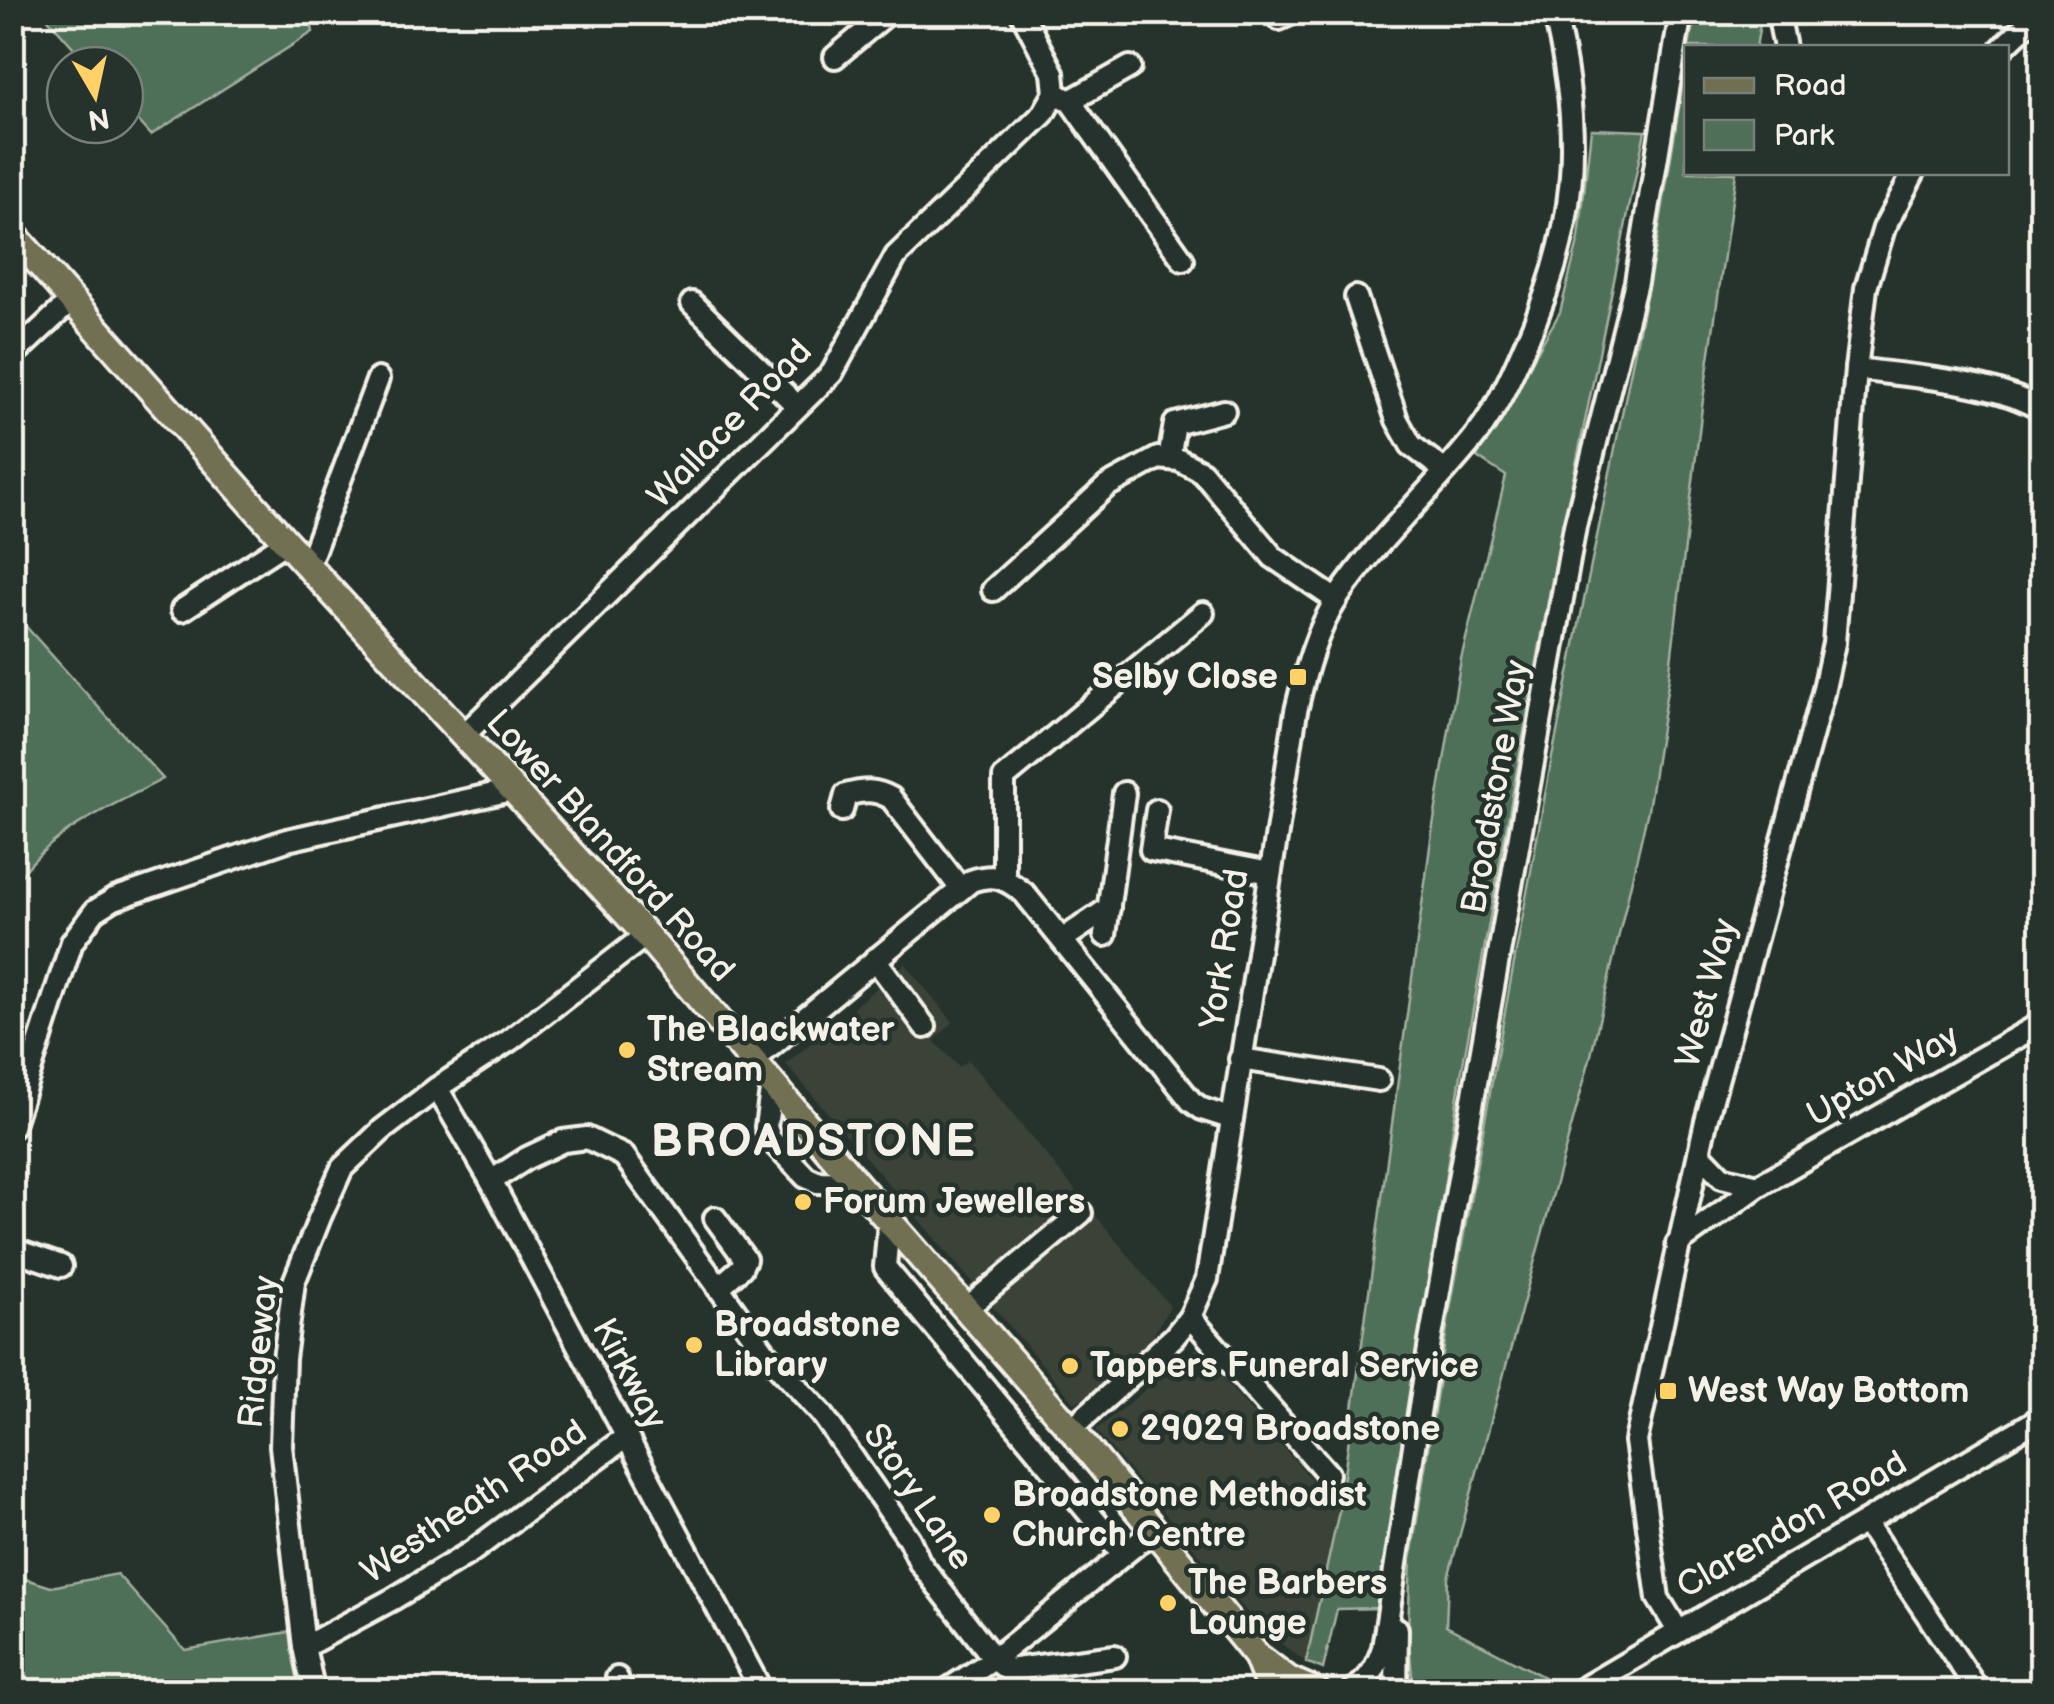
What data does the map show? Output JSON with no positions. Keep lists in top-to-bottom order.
{
  "streets": {
    "main road": ["Lower Blandford Road"],
    "street": [
      "Wallace Road",
      "Broadstone Way",
      "York Road",
      "West Way",
      "Upton Way",
      "Ridgeway",
      "Kirkway",
      "Story Lane",
      "Westheath Road",
      "Clarendon Road"
    ]
  },
  "crossings": [
    ["Wallace Road", "Lower Blandford Road"],
    ["Lower Blandford Road", "York Road"],
    ["Lower Blandford Road", "Ridgeway"],
    ["West Way", "Upton Way"],
    ["West Way", "Clarendon Road"],
    ["Ridgeway", "Kirkway"],
    ["Ridgeway", "Westheath Road"],
    ["Kirkway", "Story Lane"],
    ["Kirkway", "Westheath Road"]
  ],
  "districts": ["BROADSTONE"],
  "places": {
    "transit": ["Selby Close", "West Way Bottom"],
    "other": [
      "The Blackwater Stream",
      "Forum Jewellers",
      "Broadstone Library",
      "Tappers Funeral Service",
      "29029 Broadstone",
      "Broadstone Methodist Church Centre",
      "The Barbers Lounge"
    ]
  },
  "legend": ["Road", "Park"],
  "north": "bottom"
}
